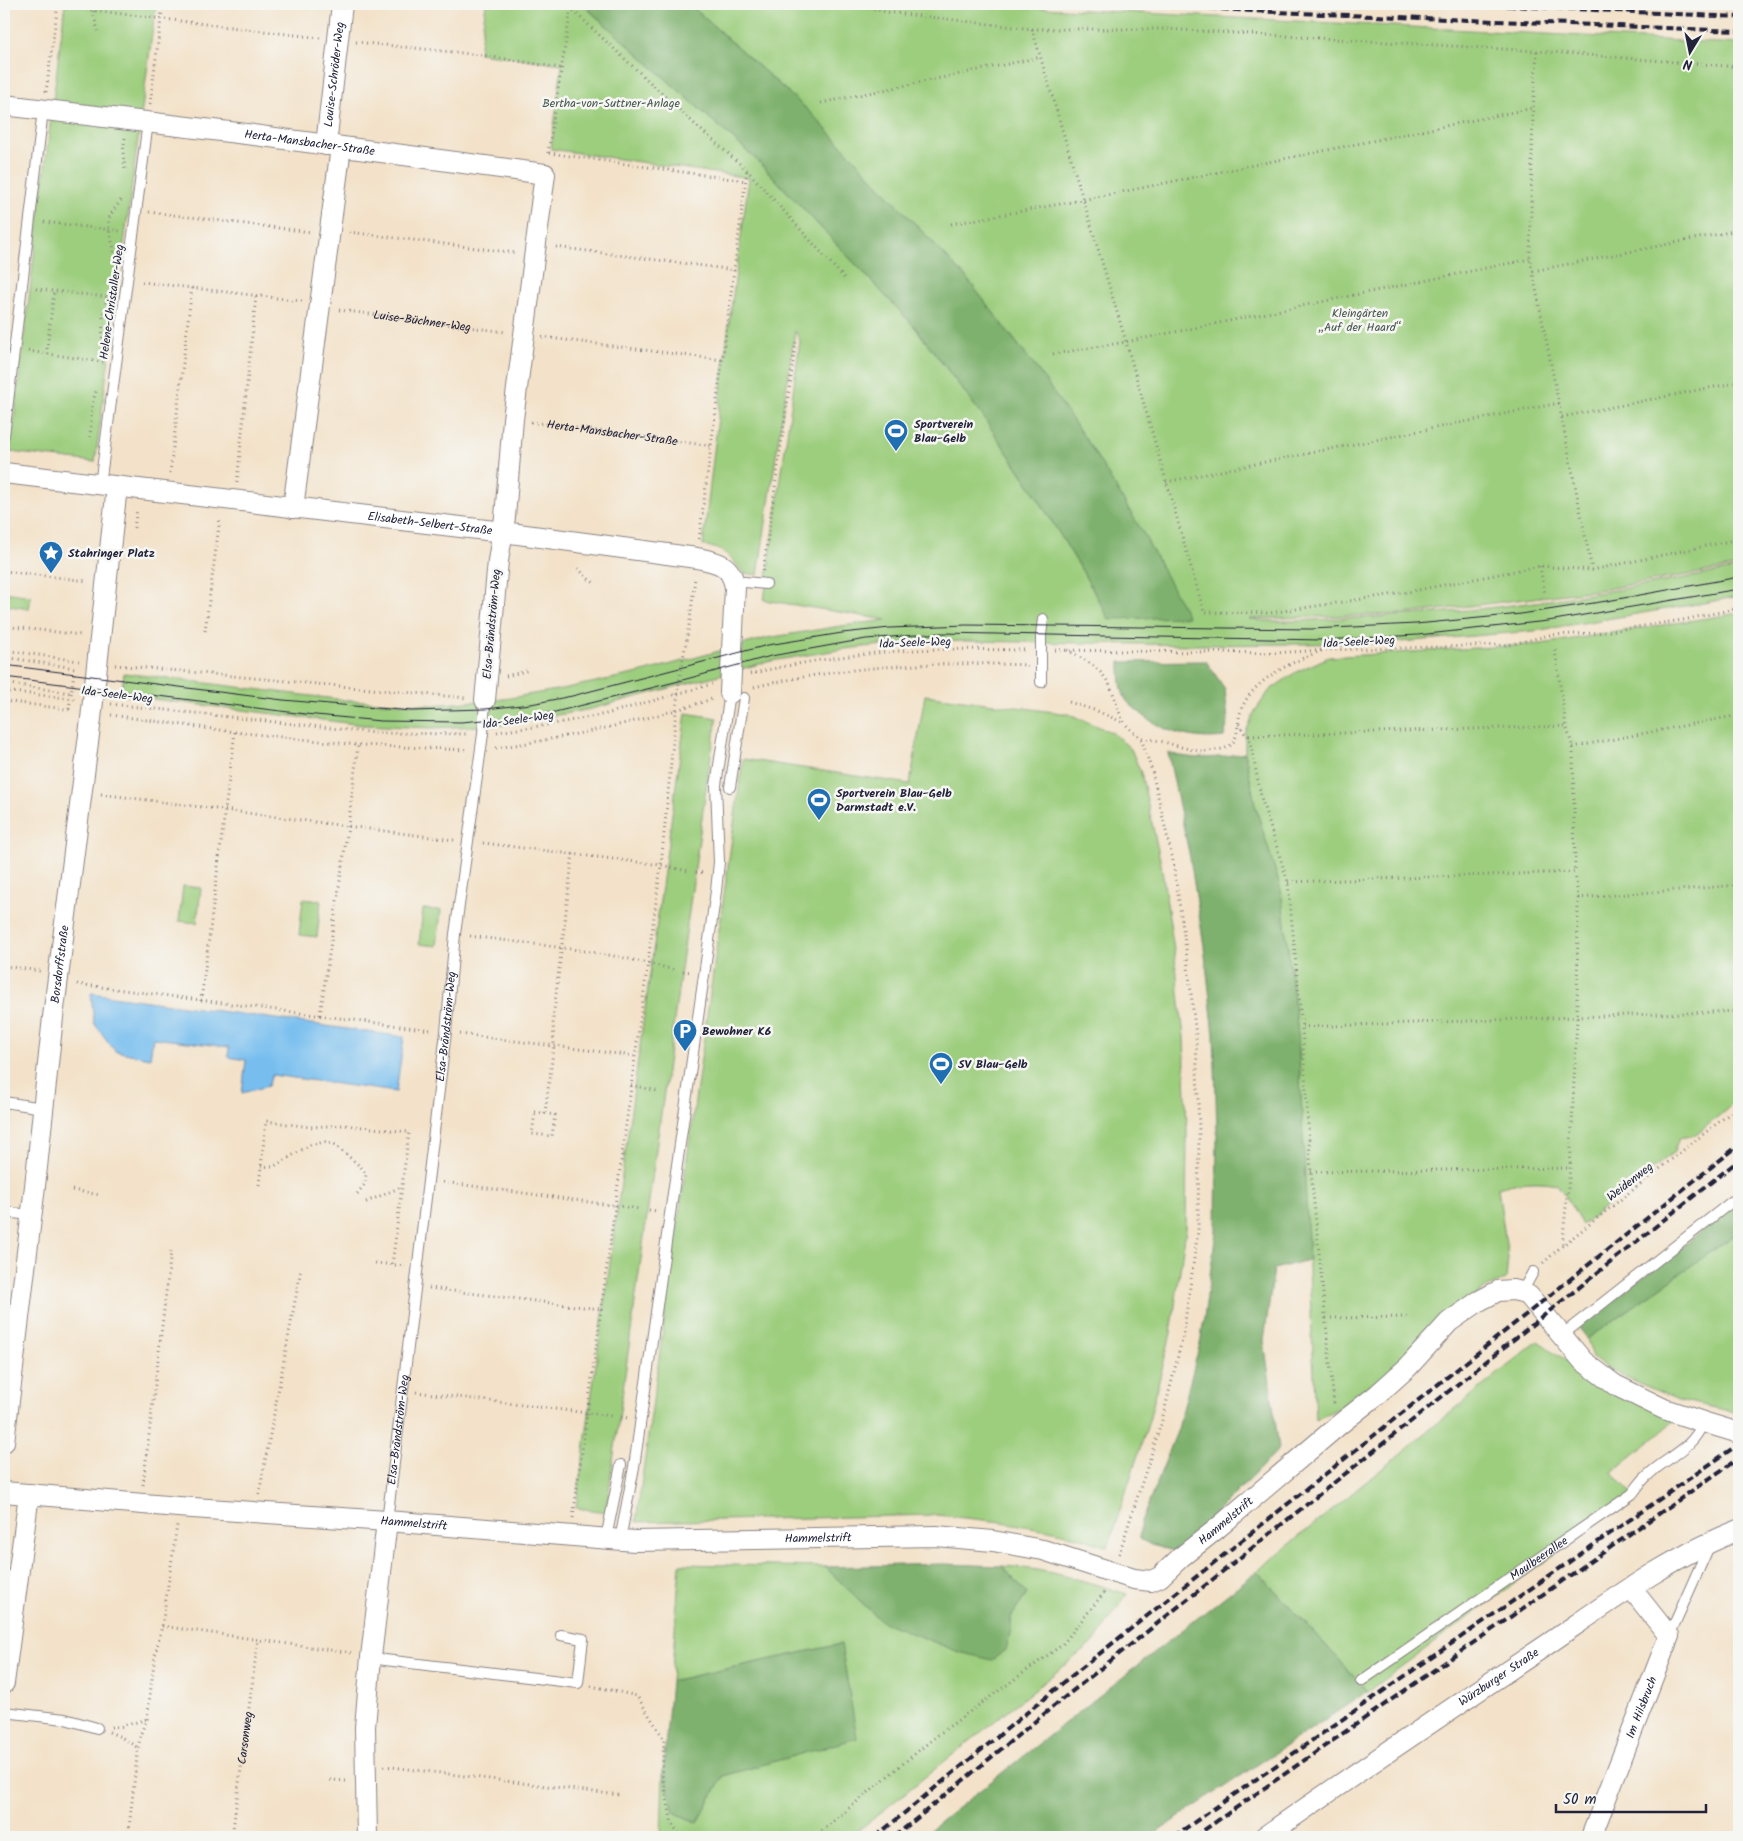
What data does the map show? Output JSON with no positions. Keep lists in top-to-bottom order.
{
  "streets": {
    "street": [
      "Louise-Schröder-Weg",
      "Herta-Mansbacher-Straße",
      "Elisabeth-Selbert-Straße",
      "Elsa-Brändström-Weg",
      "Borsdorffstraße",
      "Hammelstrift",
      "Würzburger Straße",
      "Im Hilsbruch"
    ],
    "lane": ["Helene-Christaller-Weg", "Maulbeerallee"],
    "path": [
      "Luise-Büchner-Weg",
      "Ida-Seele-Weg",
      "Weidenweg",
      "Carsonweg"
    ]
  },
  "crossings": [
    ["Louise-Schröder-Weg", "Herta-Mansbacher-Straße"],
    ["Herta-Mansbacher-Straße", "Helene-Christaller-Weg"],
    ["Helene-Christaller-Weg", "Luise-Büchner-Weg"],
    ["Helene-Christaller-Weg", "Elisabeth-Selbert-Straße"],
    ["Helene-Christaller-Weg", "Borsdorffstraße"],
    ["Elisabeth-Selbert-Straße", "Elsa-Brändström-Weg"],
    ["Elisabeth-Selbert-Straße", "Borsdorffstraße"],
    ["Elsa-Brändström-Weg", "Ida-Seele-Weg"],
    ["Elsa-Brändström-Weg", "Hammelstrift"],
    ["Ida-Seele-Weg", "Borsdorffstraße"]
  ],
  "parks": ["Bertha-von-Suttner-Anlage", "Kleingärten „Auf der Haard“"],
  "places": {
    "sports": ["Sportverein Blau-Gelb", "Sportverein Blau-Gelb Darmstadt e.V.", "SV Blau-Gelb"],
    "place": ["Stahringer Platz"],
    "parking": ["Bewohner K6"]
  },
  "scale_bar": "50 m",
  "north": "bottom"
}
